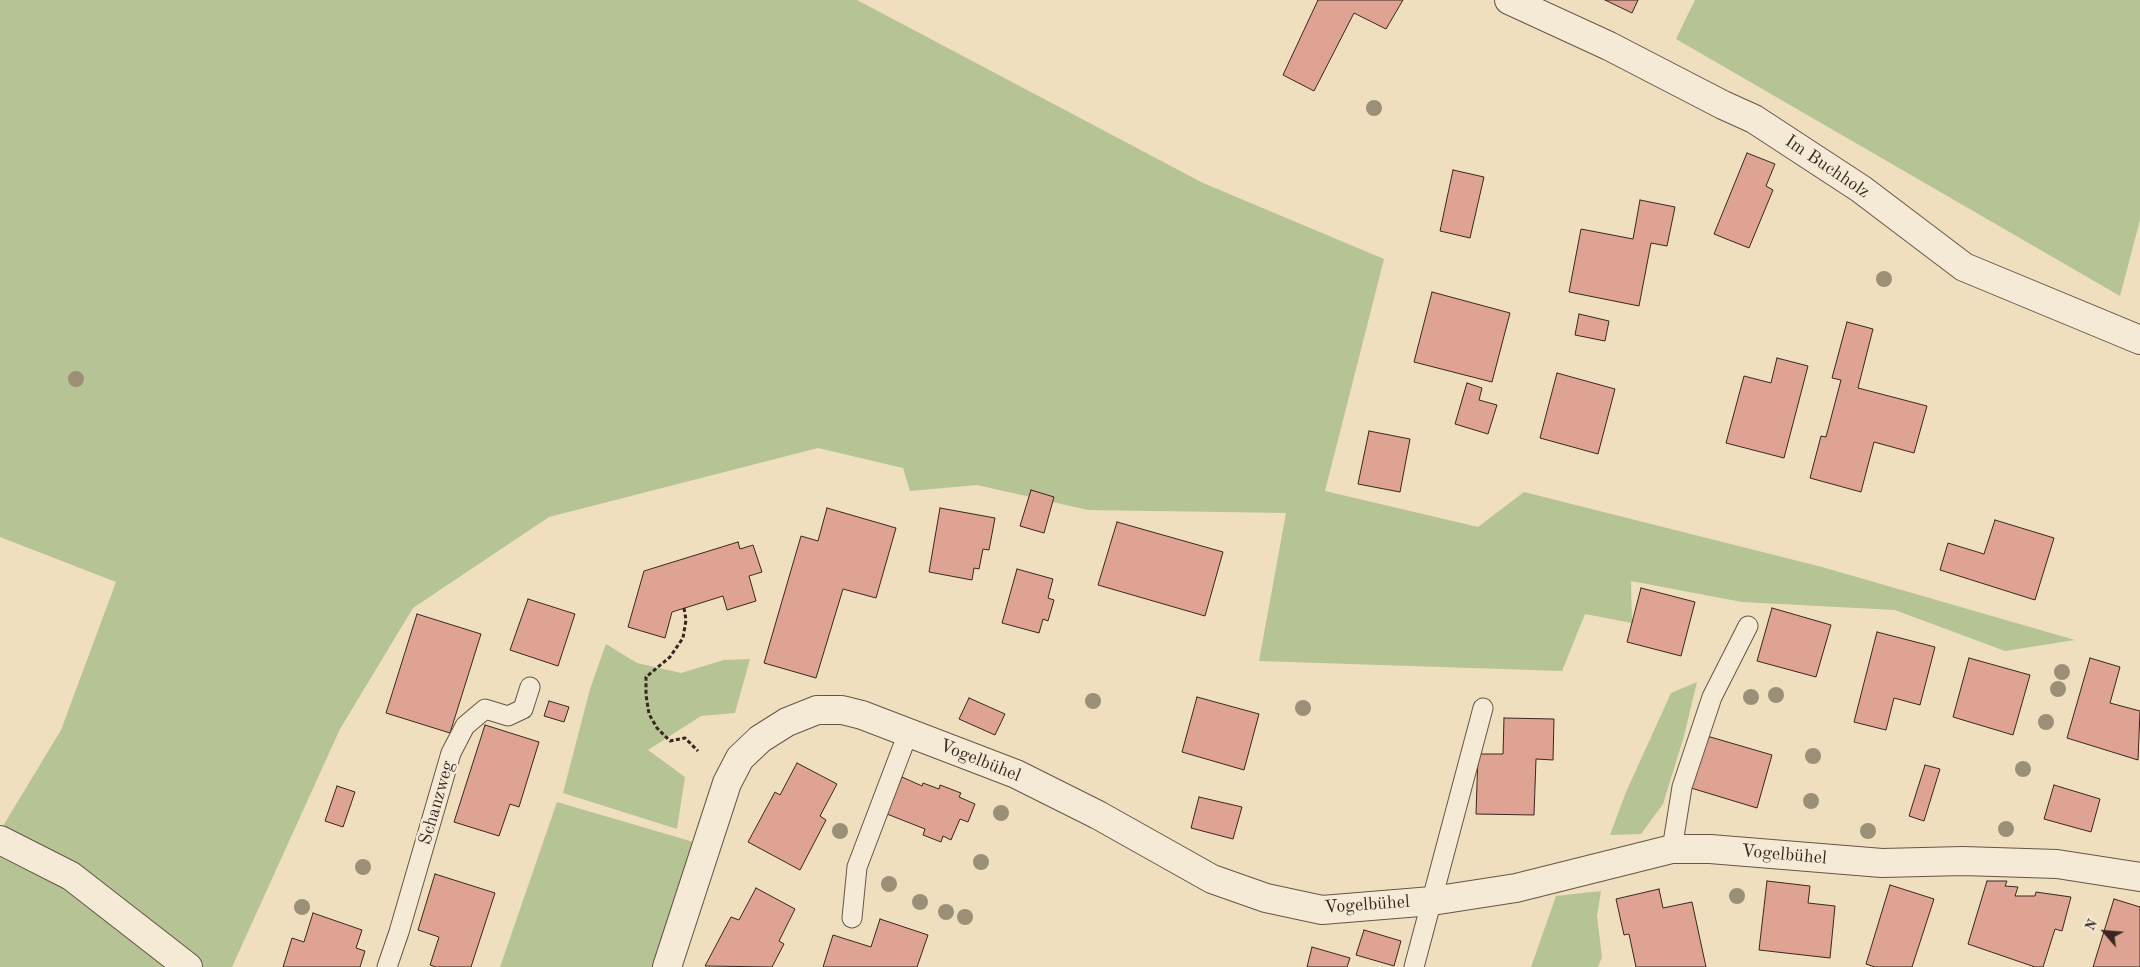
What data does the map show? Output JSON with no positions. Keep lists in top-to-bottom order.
{
  "streets": {
    "street": ["Im Buchholz", "Vogelbühel"],
    "lane": ["Schanzweg"]
  },
  "north": "top left"
}
